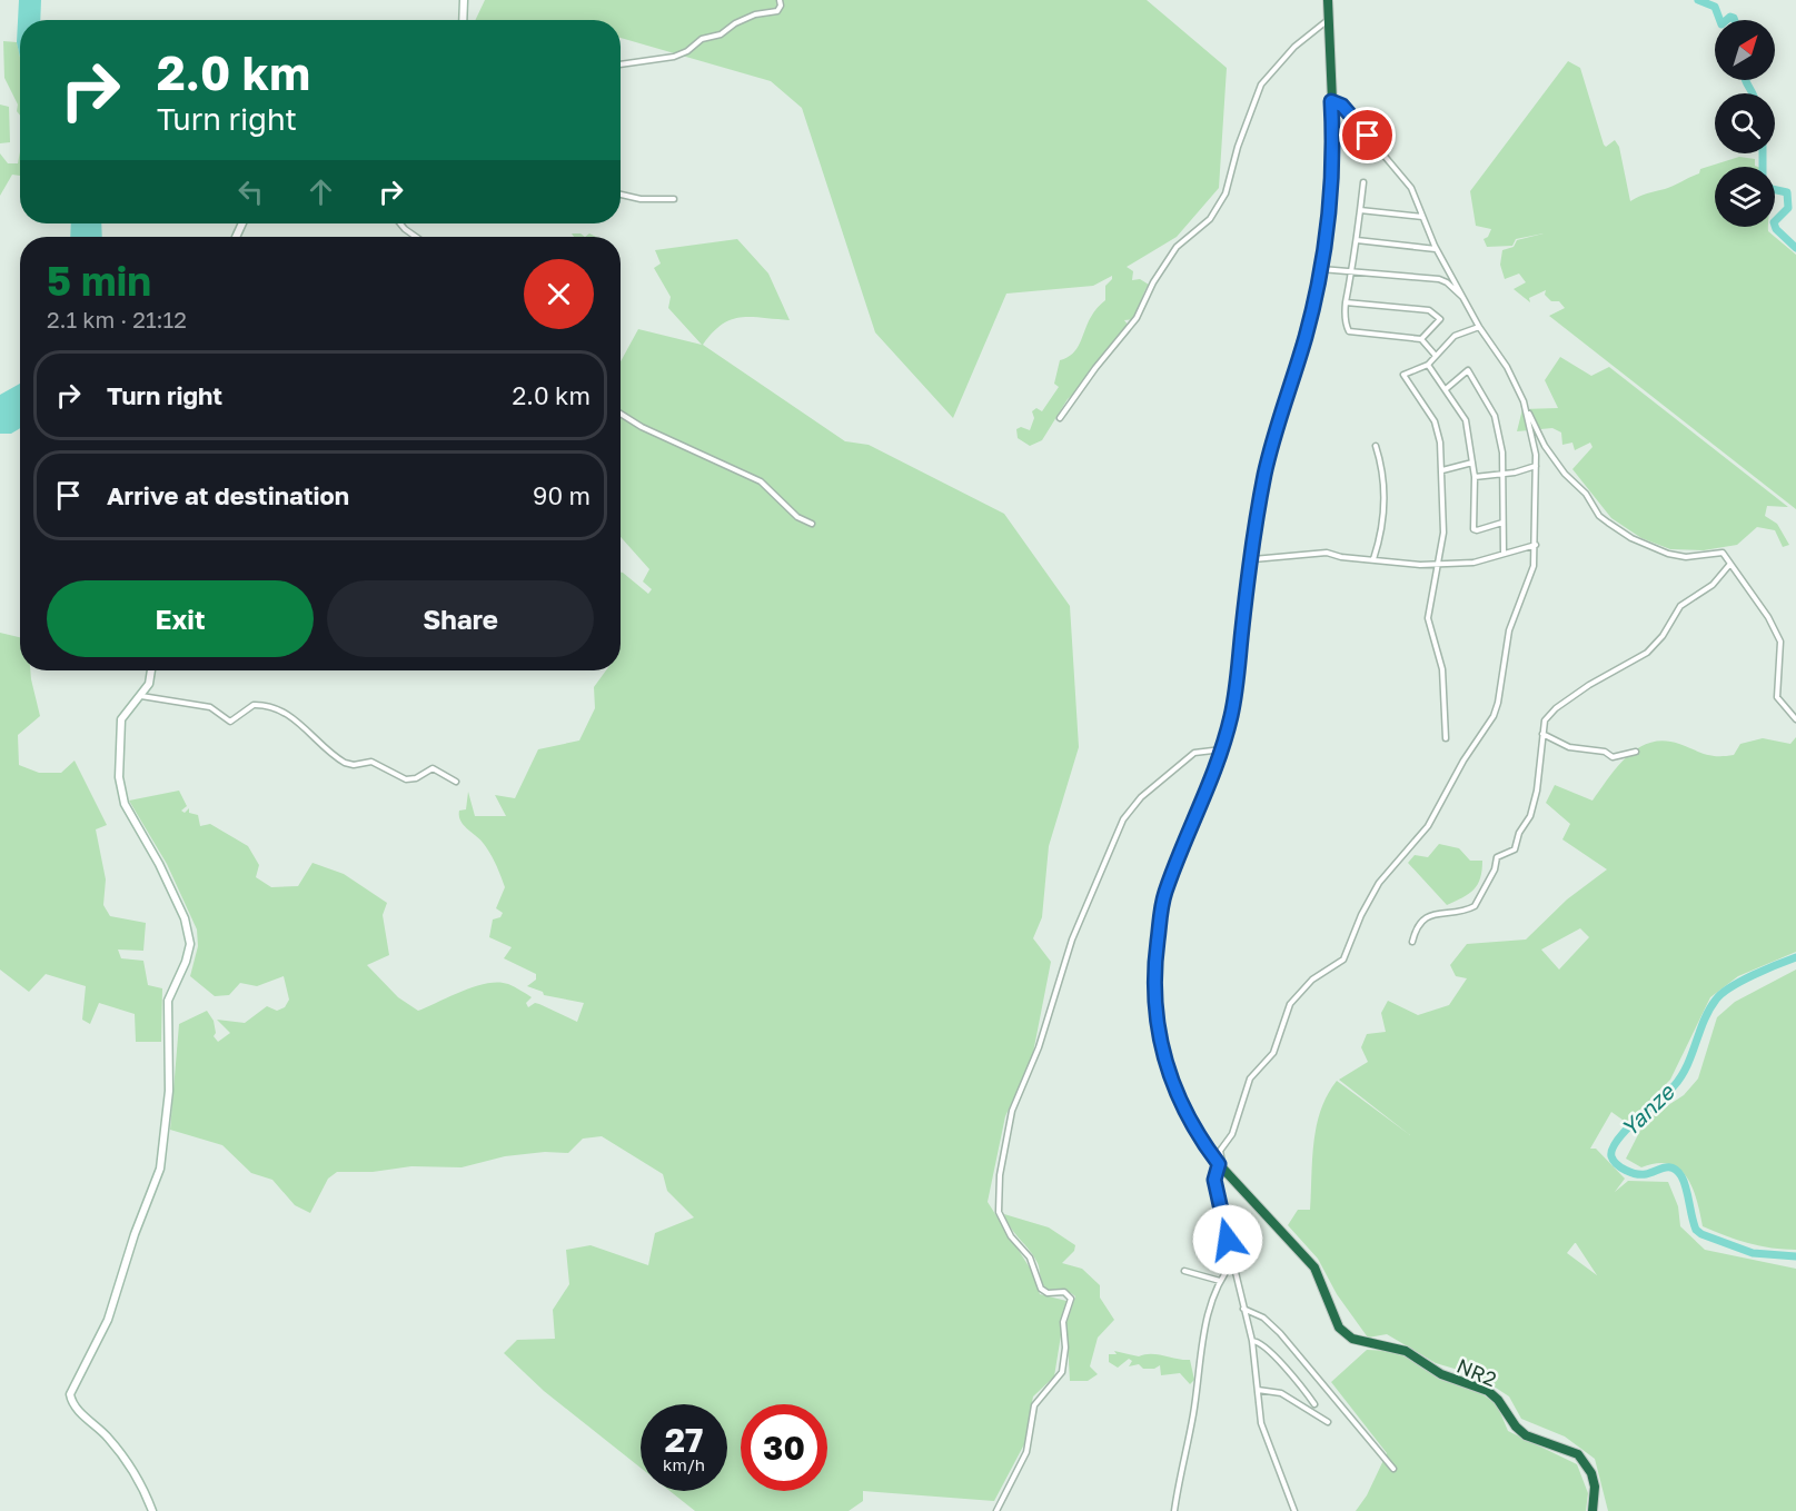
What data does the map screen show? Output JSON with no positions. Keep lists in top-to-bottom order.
{
  "streets": {
    "highway": ["NR2"]
  },
  "water": ["Yanze"],
  "north": "top right",
  "page": {
    "turn": ["2.0 km", "Turn right"],
    "heading": ["5 min", "2.1 km · 21:12"],
    "list": [
      {
        "name": "Turn right",
        "value": "2.0 km"
      },
      {
        "name": "Arrive at destination",
        "value": "90 m"
      }
    ],
    "buttons": ["Exit", "Share"],
    "speed": "27 km/h",
    "limit": "30"
  }
}
